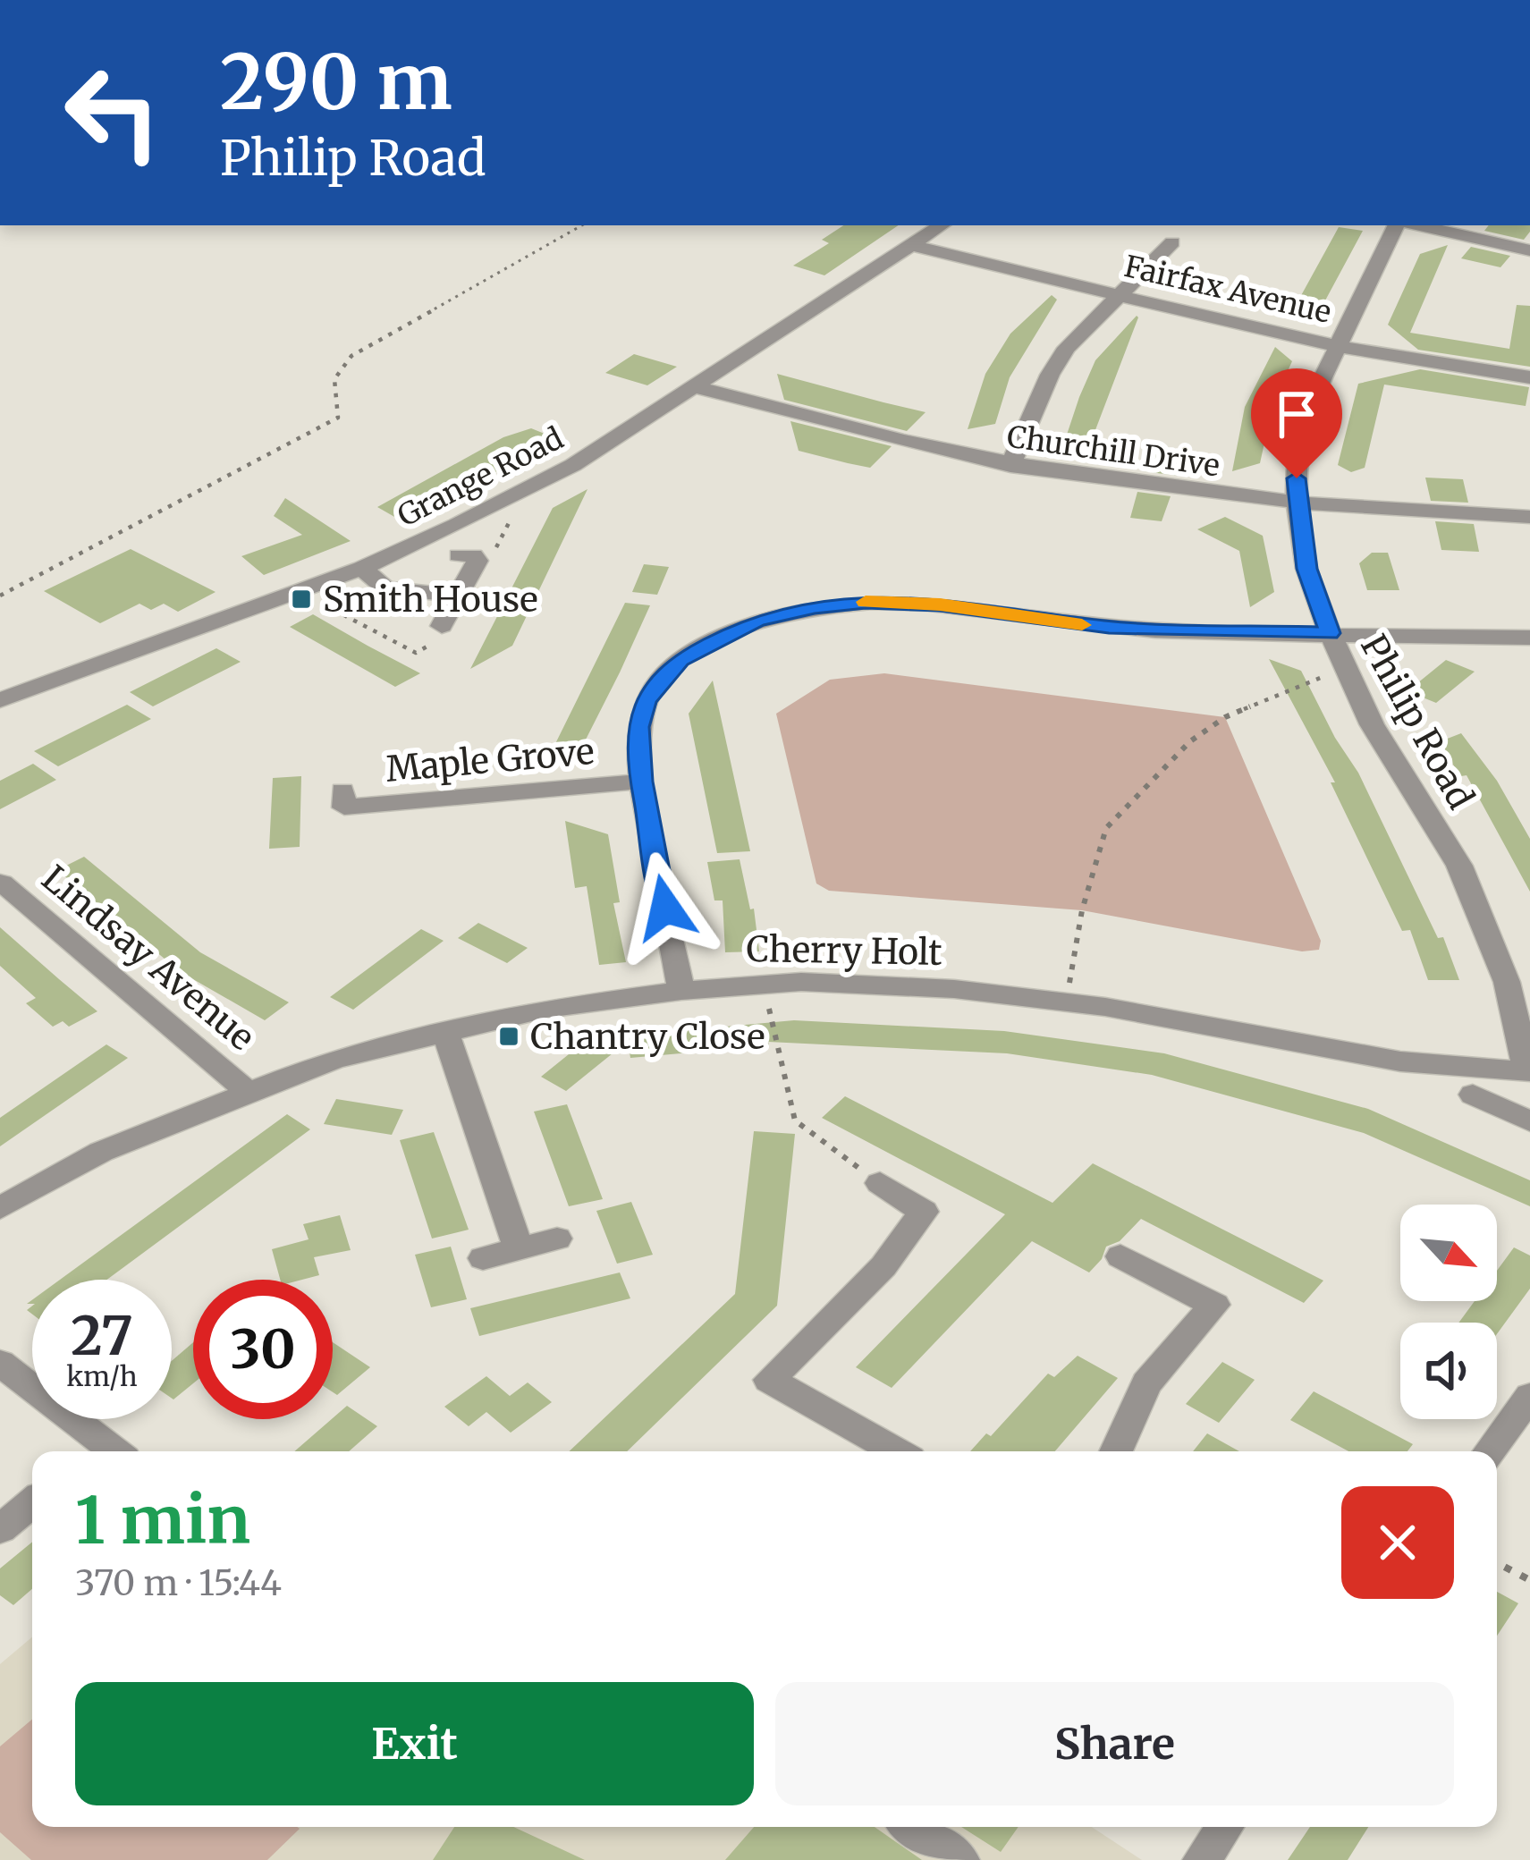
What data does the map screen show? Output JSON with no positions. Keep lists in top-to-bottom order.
{
  "streets": {
    "street": [
      "Fairfax Avenue",
      "Churchill Drive",
      "Grange Road",
      "Philip Road",
      "Maple Grove",
      "Cherry Holt",
      "Lindsay Avenue"
    ]
  },
  "crossings": [
    ["Fairfax Avenue", "Grange Road"],
    ["Fairfax Avenue", "Philip Road"],
    ["Churchill Drive", "Grange Road"],
    ["Churchill Drive", "Philip Road"],
    ["Philip Road", "Cherry Holt"],
    ["Cherry Holt", "Lindsay Avenue"]
  ],
  "places": {
    "transit": ["Smith House", "Chantry Close"]
  },
  "north": "bottom right",
  "page": {
    "turn": ["290 m", "Philip Road"],
    "speed": "27 km/h",
    "limit": "30",
    "heading": ["1 min", "370 m · 15:44"],
    "buttons": ["Exit", "Share"]
  }
}
